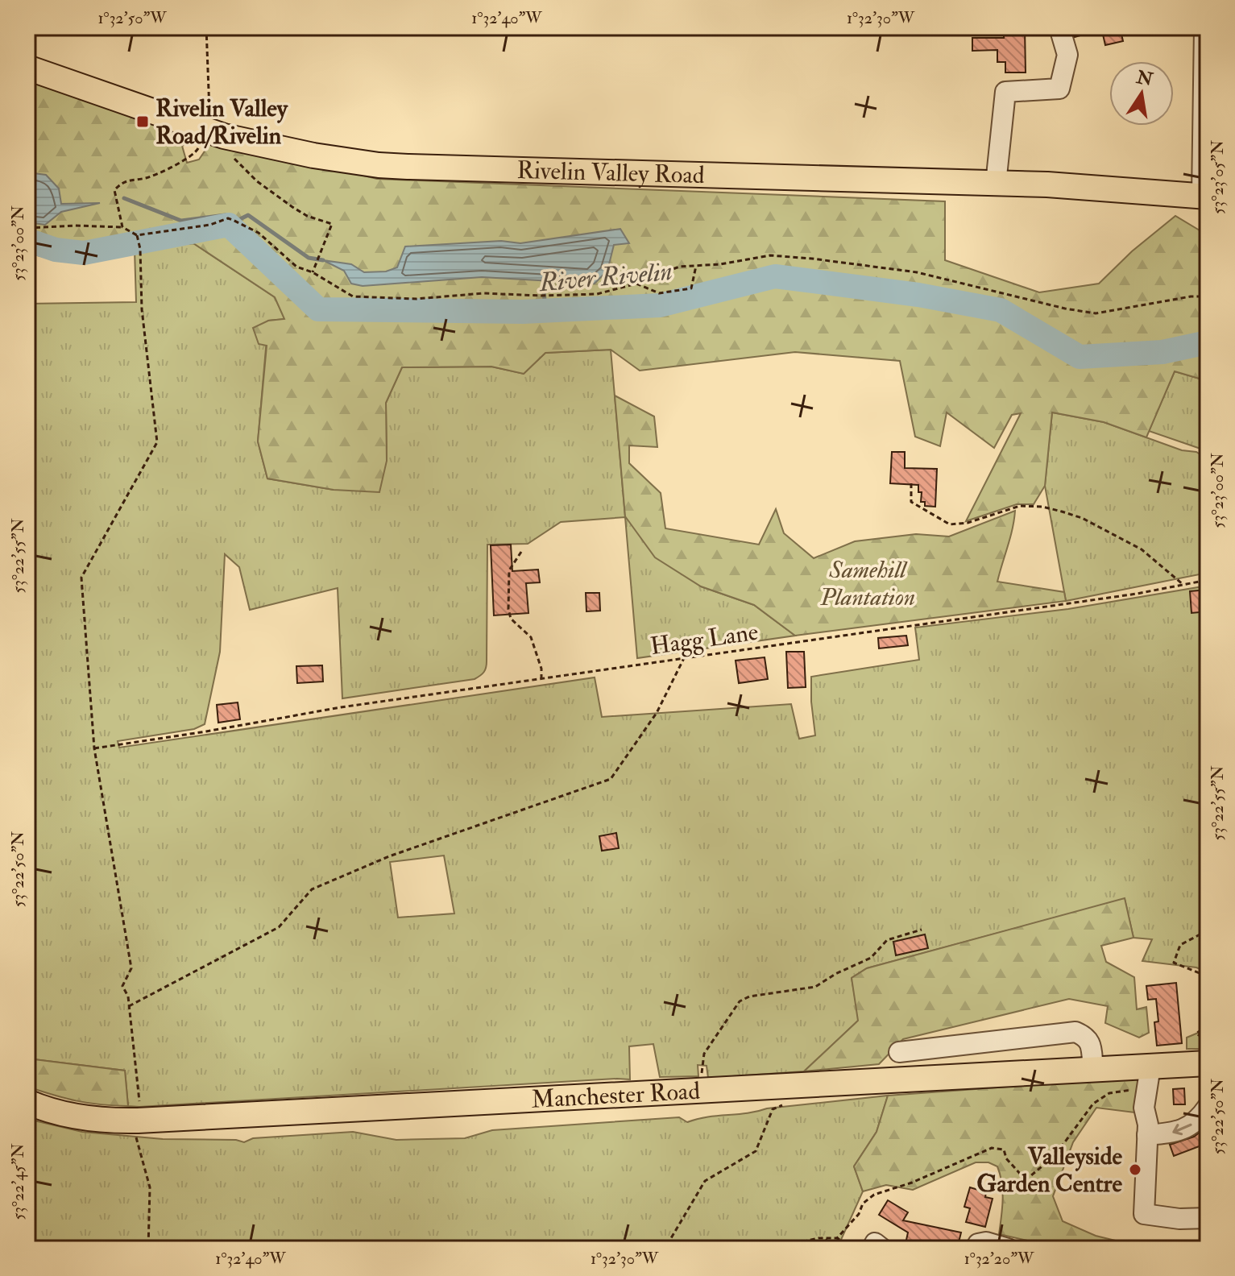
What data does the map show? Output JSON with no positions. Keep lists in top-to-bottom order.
{
  "streets": {
    "main road": ["Rivelin Valley Road", "Manchester Road"],
    "path": ["Hagg Lane"]
  },
  "water": ["River Rivelin"],
  "parks": ["Samehill Plantation"],
  "places": {
    "transit": ["Rivelin Valley Road/Rivelin"],
    "other": ["Valleyside Garden Centre"]
  },
  "north": "top",
  "coordinates": [
    "1°32'50\"W",
    "1°32'40\"W",
    "1°32'30\"W",
    "53°23'05\"N",
    "53°23'00\"N",
    "53°22'55\"N",
    "53°22'50\"N",
    "53°22'45\"N",
    "1°32'20\"W"
  ]
}
